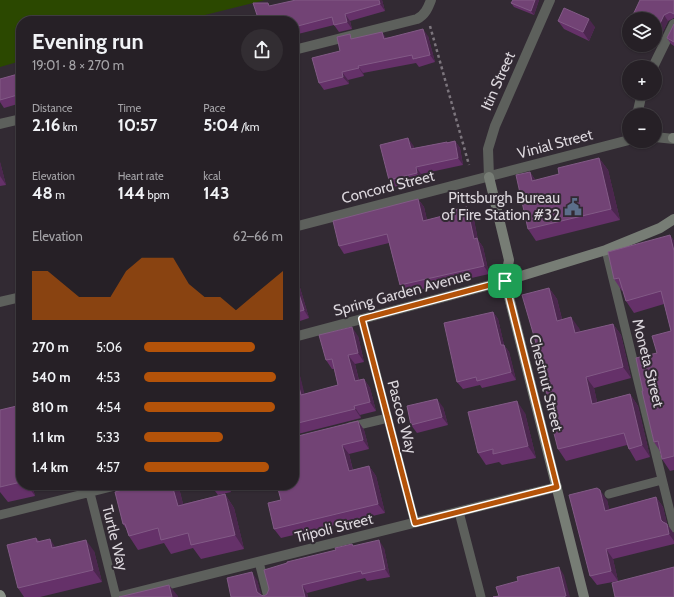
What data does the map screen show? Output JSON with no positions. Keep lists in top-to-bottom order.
{
  "streets": {
    "street": [
      "Itin Street",
      "Vinial Street",
      "Concord Street",
      "Spring Garden Avenue",
      "Chestnut Street",
      "Tripoli Street"
    ],
    "lane": ["Moneta Street", "Pascoe Way", "Turtle Way"]
  },
  "crossings": [
    ["Itin Street", "Vinial Street"],
    ["Itin Street", "Concord Street"],
    ["Itin Street", "Chestnut Street"],
    ["Vinial Street", "Concord Street"],
    ["Vinial Street", "Chestnut Street"],
    ["Concord Street", "Chestnut Street"],
    ["Spring Garden Avenue", "Moneta Street"],
    ["Spring Garden Avenue", "Chestnut Street"],
    ["Spring Garden Avenue", "Pascoe Way"],
    ["Chestnut Street", "Tripoli Street"],
    ["Pascoe Way", "Tripoli Street"],
    ["Tripoli Street", "Turtle Way"]
  ],
  "places": {
    "public building": ["Pittsburgh Bureau of Fire Station #32"]
  },
  "page": {
    "map_buttons": ["+", "−"],
    "heading": ["Evening run", "19:01 · 8 × 270 m"],
    "stats": [
      ["Distance", "2.16 km"],
      ["Time", "10:57"],
      ["Pace", "5:04 /km"],
      ["Elevation", "48 m"],
      ["Heart rate", "144 bpm"],
      ["kcal", "143"]
    ],
    "chart": ["Elevation", "62–66 m"],
    "list": [
      {
        "name": "270 m",
        "note": "5:06"
      },
      {
        "name": "540 m",
        "note": "4:53"
      },
      {
        "name": "810 m",
        "note": "4:54"
      },
      {
        "name": "1.1 km",
        "note": "5:33"
      },
      {
        "name": "1.4 km",
        "note": "4:57"
      }
    ]
  }
}
